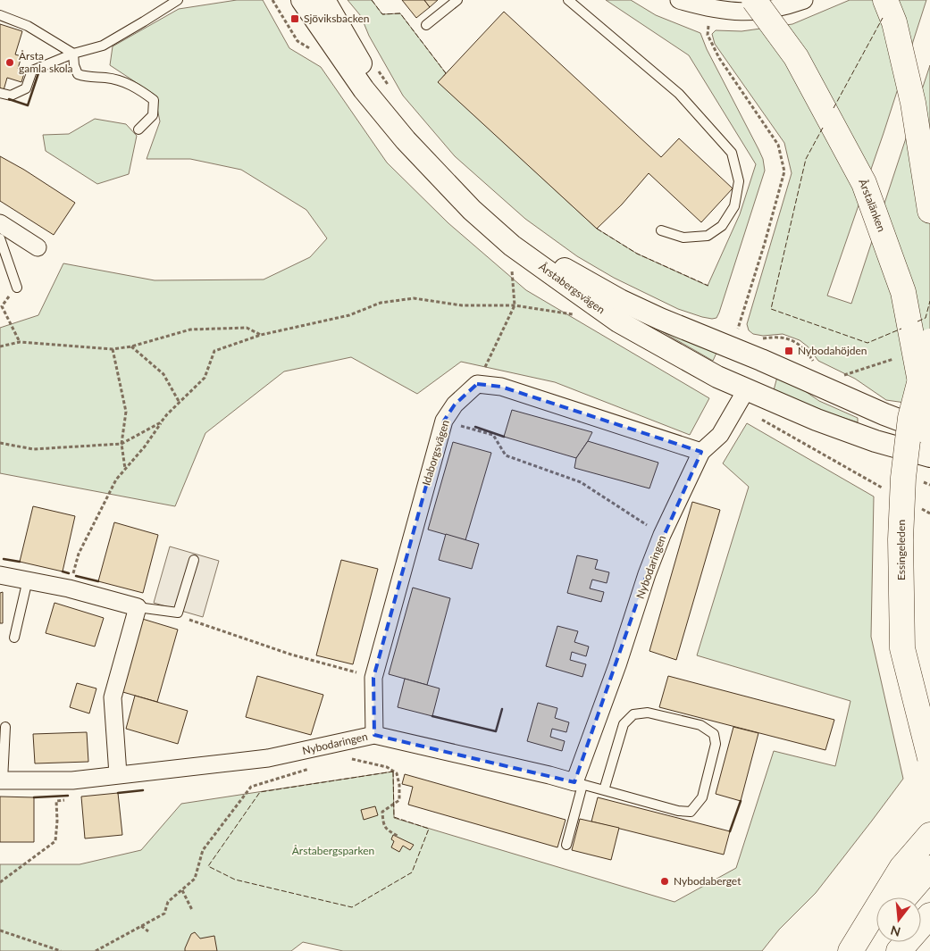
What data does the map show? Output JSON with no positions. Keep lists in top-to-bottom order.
{
  "streets": {
    "main road": ["Årstalänken", "Essingeleden"],
    "street": ["Årstabergsvägen", "Idaborgsvägen", "Nybodaringen"]
  },
  "crossings": [
    ["Årstalänken", "Årstabergsvägen"],
    ["Årstabergsvägen", "Nybodaringen"],
    ["Idaborgsvägen", "Nybodaringen"]
  ],
  "parks": ["Årstabergsparken"],
  "places": {
    "transit": ["Sjöviksbacken", "Nybodahöjden"],
    "other": ["Årsta gamla skola", "Nybodaberget"]
  },
  "north": "bottom"
}
